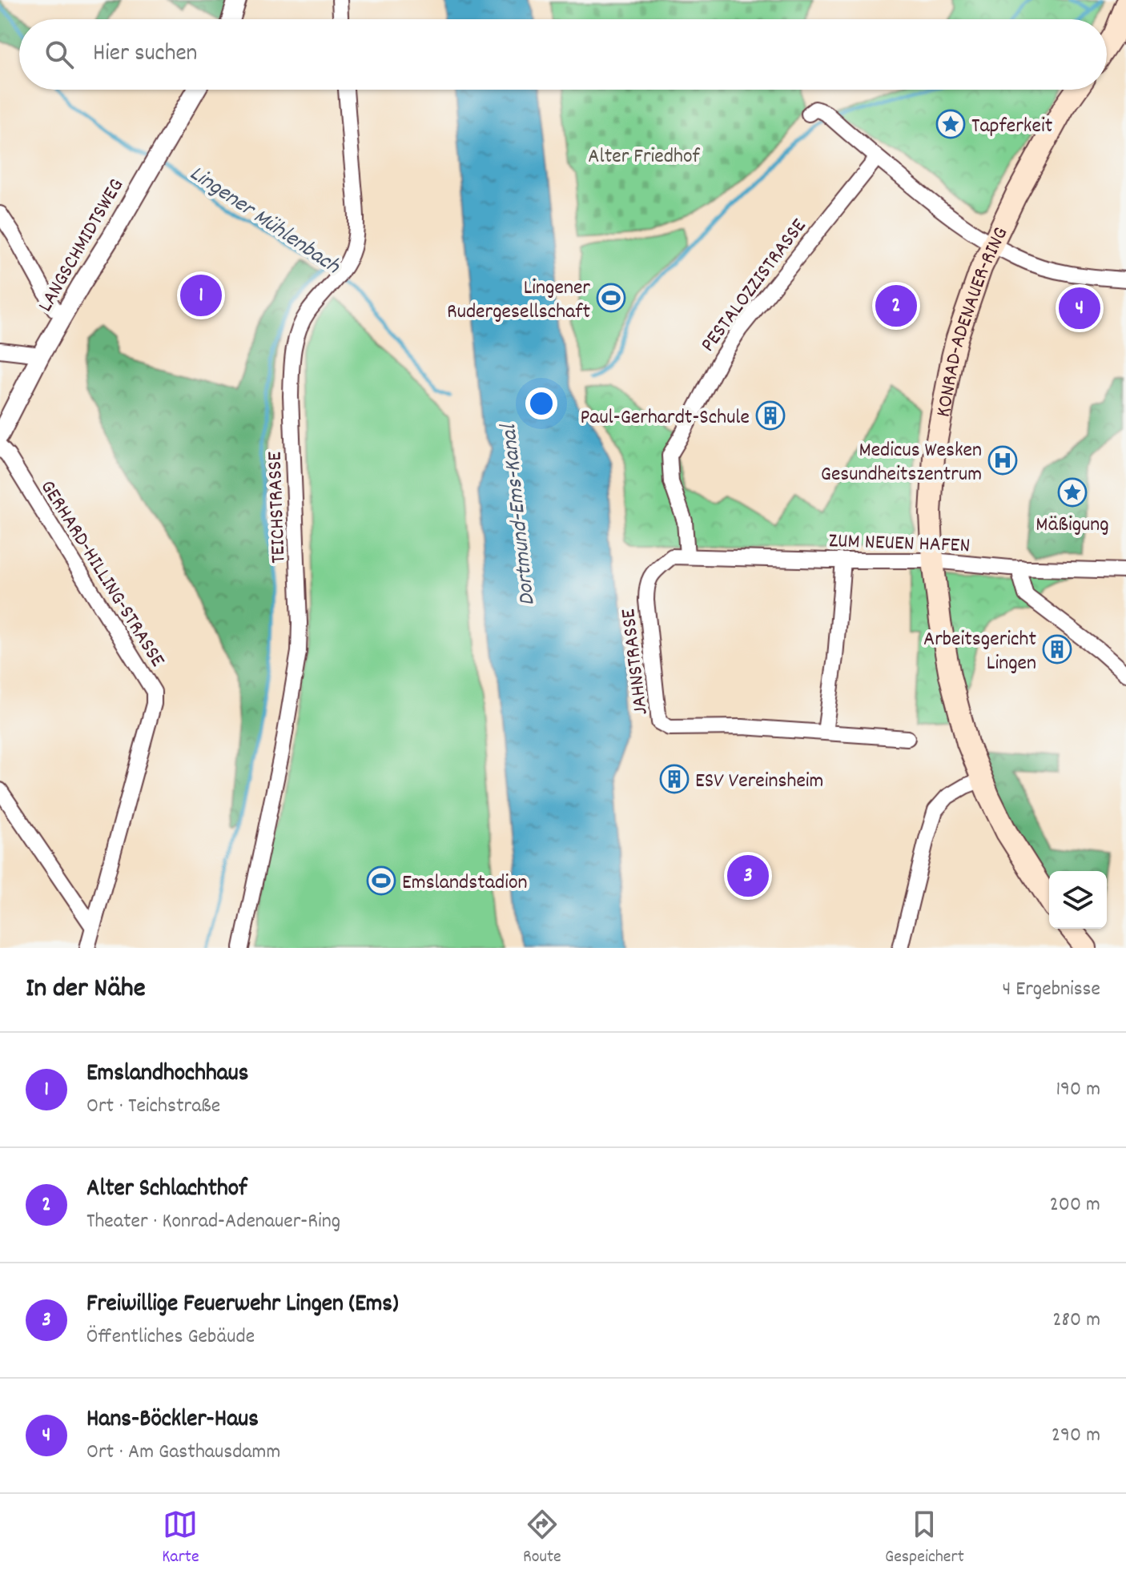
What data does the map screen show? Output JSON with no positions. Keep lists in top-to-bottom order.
{
  "streets": {
    "main road": ["KONRAD-ADENAUER-RING"],
    "street": [
      "LANGSCHMIDTSWEG",
      "PESTALOZZISTRASSE",
      "TEICHSTRASSE",
      "ZUM NEUEN HAFEN",
      "GERHARD-HILLING-STRASSE",
      "JAHNSTRASSE"
    ]
  },
  "crossings": [
    ["PESTALOZZISTRASSE", "ZUM NEUEN HAFEN"],
    ["KONRAD-ADENAUER-RING", "ZUM NEUEN HAFEN"],
    ["ZUM NEUEN HAFEN", "JAHNSTRASSE"]
  ],
  "water": ["Lingener Mühlenbach", "Dortmund-Ems-Kanal"],
  "parks": ["Alter Friedhof"],
  "places": {
    "place": ["Tapferkeit", "Mäßigung"],
    "sports": ["Lingener Rudergesellschaft", "Emslandstadion"],
    "building": ["Paul-Gerhardt-Schule", "Arbeitsgericht Lingen", "ESV Vereinsheim"],
    "hospital": ["Medicus Wesken Gesundheitszentrum"]
  },
  "page": {
    "search": "Hier suchen",
    "pins": [
      "1",
      "2",
      "4",
      "3"
    ],
    "heading": ["In der Nähe", "4 Ergebnisse"],
    "list": [
      {
        "mark": "1",
        "name": "Emslandhochhaus",
        "note": "Ort · Teichstraße",
        "value": "190 m"
      },
      {
        "mark": "2",
        "name": "Alter Schlachthof",
        "note": "Theater · Konrad-Adenauer-Ring",
        "value": "200 m"
      },
      {
        "mark": "3",
        "name": "Freiwillige Feuerwehr Lingen (Ems)",
        "note": "Öffentliches Gebäude",
        "value": "280 m"
      },
      {
        "mark": "4",
        "name": "Hans-Böckler-Haus",
        "note": "Ort · Am Gasthausdamm",
        "value": "290 m"
      }
    ],
    "nav": ["Karte", "Route", "Gespeichert"]
  }
}
